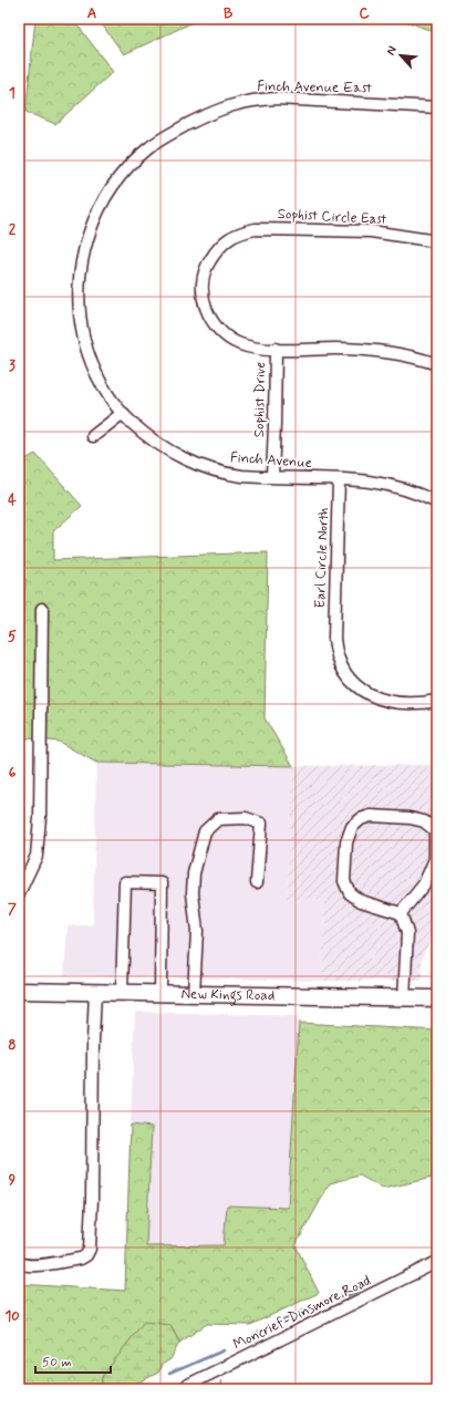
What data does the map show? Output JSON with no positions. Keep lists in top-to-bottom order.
{
  "streets": {
    "highway": ["New Kings Road"],
    "street": [
      "Finch Avenue East",
      "Sophist Circle East",
      "Sophist Drive",
      "Finch Avenue",
      "Earl Circle North",
      "Moncrief-Dinsmore Road"
    ]
  },
  "crossings": [
    ["Finch Avenue East", "Finch Avenue"],
    ["Sophist Circle East", "Sophist Drive"],
    ["Sophist Drive", "Finch Avenue"],
    ["Finch Avenue", "Earl Circle North"]
  ],
  "scale_bar": "50 m",
  "north": "top left",
  "grid": {
    "columns": ["A", "B", "C"],
    "rows": [
      "1",
      "2",
      "3",
      "4",
      "5",
      "6",
      "7",
      "8",
      "9",
      "10"
    ]
  }
}
